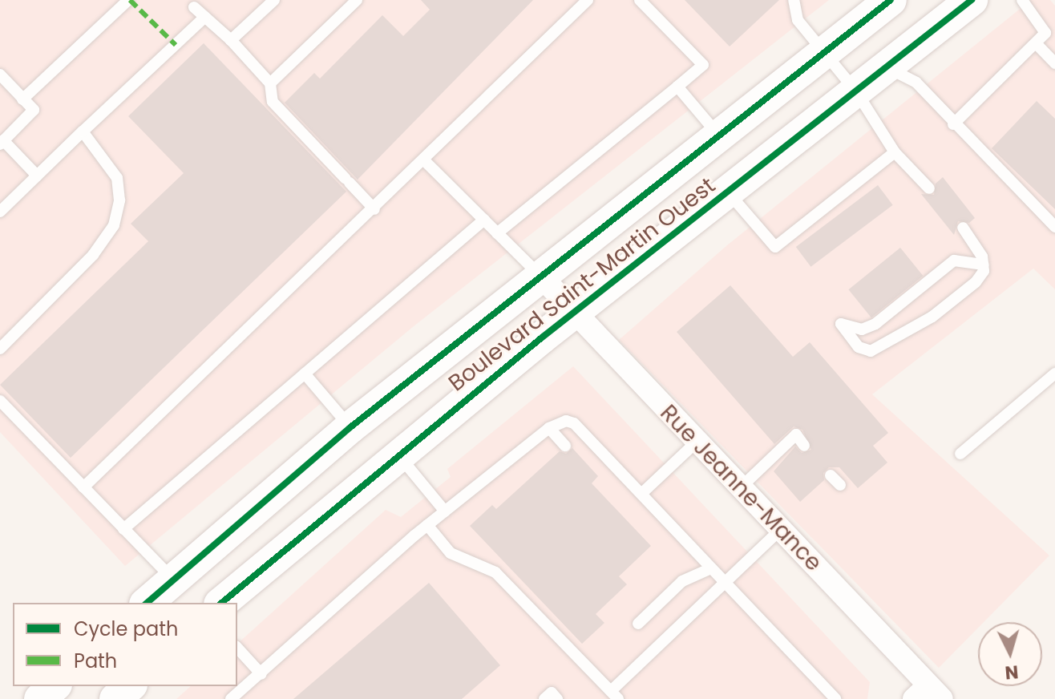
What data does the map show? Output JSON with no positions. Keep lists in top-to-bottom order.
{
  "streets": {
    "main road": ["Boulevard Saint-Martin Ouest"],
    "street": ["Rue Jeanne-Mance"]
  },
  "crossings": [
    ["Boulevard Saint-Martin Ouest", "Rue Jeanne-Mance"]
  ],
  "legend": ["Cycle path", "Path"],
  "north": "bottom"
}
